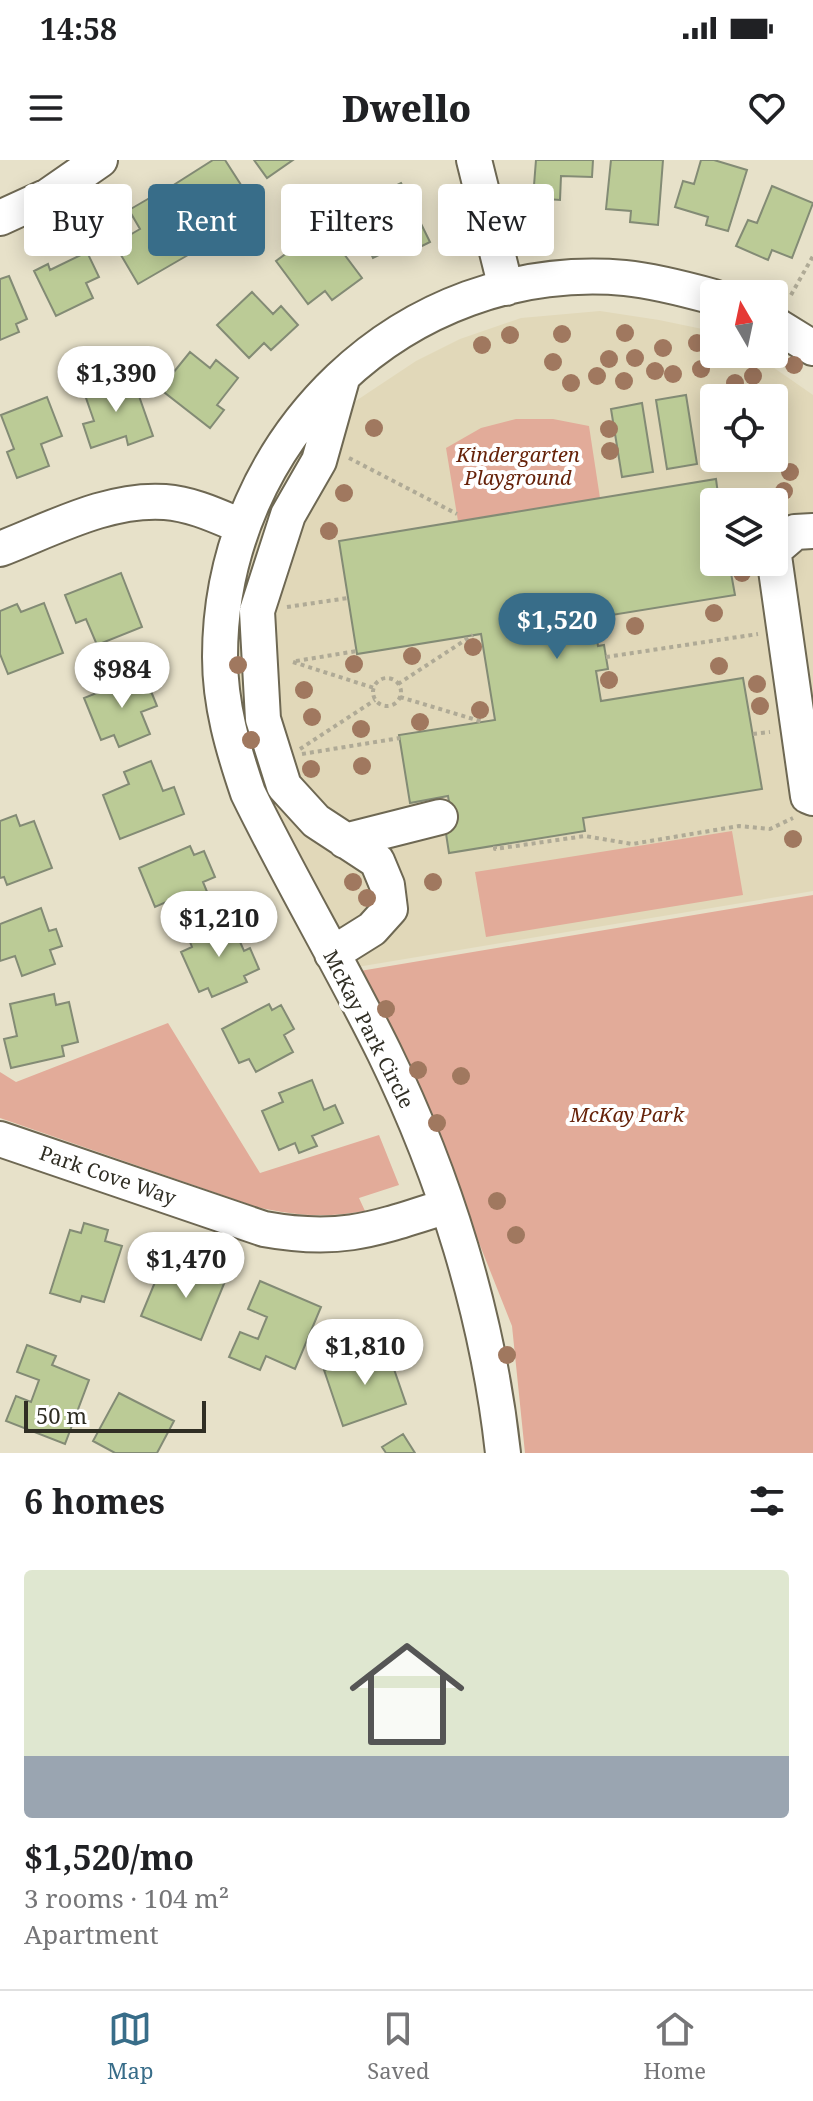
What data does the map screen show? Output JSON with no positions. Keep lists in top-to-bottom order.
{
  "streets": {
    "street": ["McKay Park Circle", "Park Cove Way"]
  },
  "crossings": [
    ["McKay Park Circle", "Park Cove Way"]
  ],
  "parks": ["Kindergarten Playground", "McKay Park"],
  "scale_bar": "50 m",
  "north": "top",
  "page": {
    "status": "14:58",
    "header": "Dwello",
    "chip": [
      "Buy",
      "Rent",
      "Filters",
      "New"
    ],
    "price": [
      "$1,390",
      "$1,520",
      "$984",
      "$1,210",
      "$1,470",
      "$1,810"
    ],
    "scale": "50 m",
    "heading": "6 homes",
    "list": [
      {
        "name": "$1,520/mo",
        "note": "3 rooms · 104 m² · Apartment"
      }
    ],
    "tabs": ["Map", "Saved", "Home"]
  }
}
